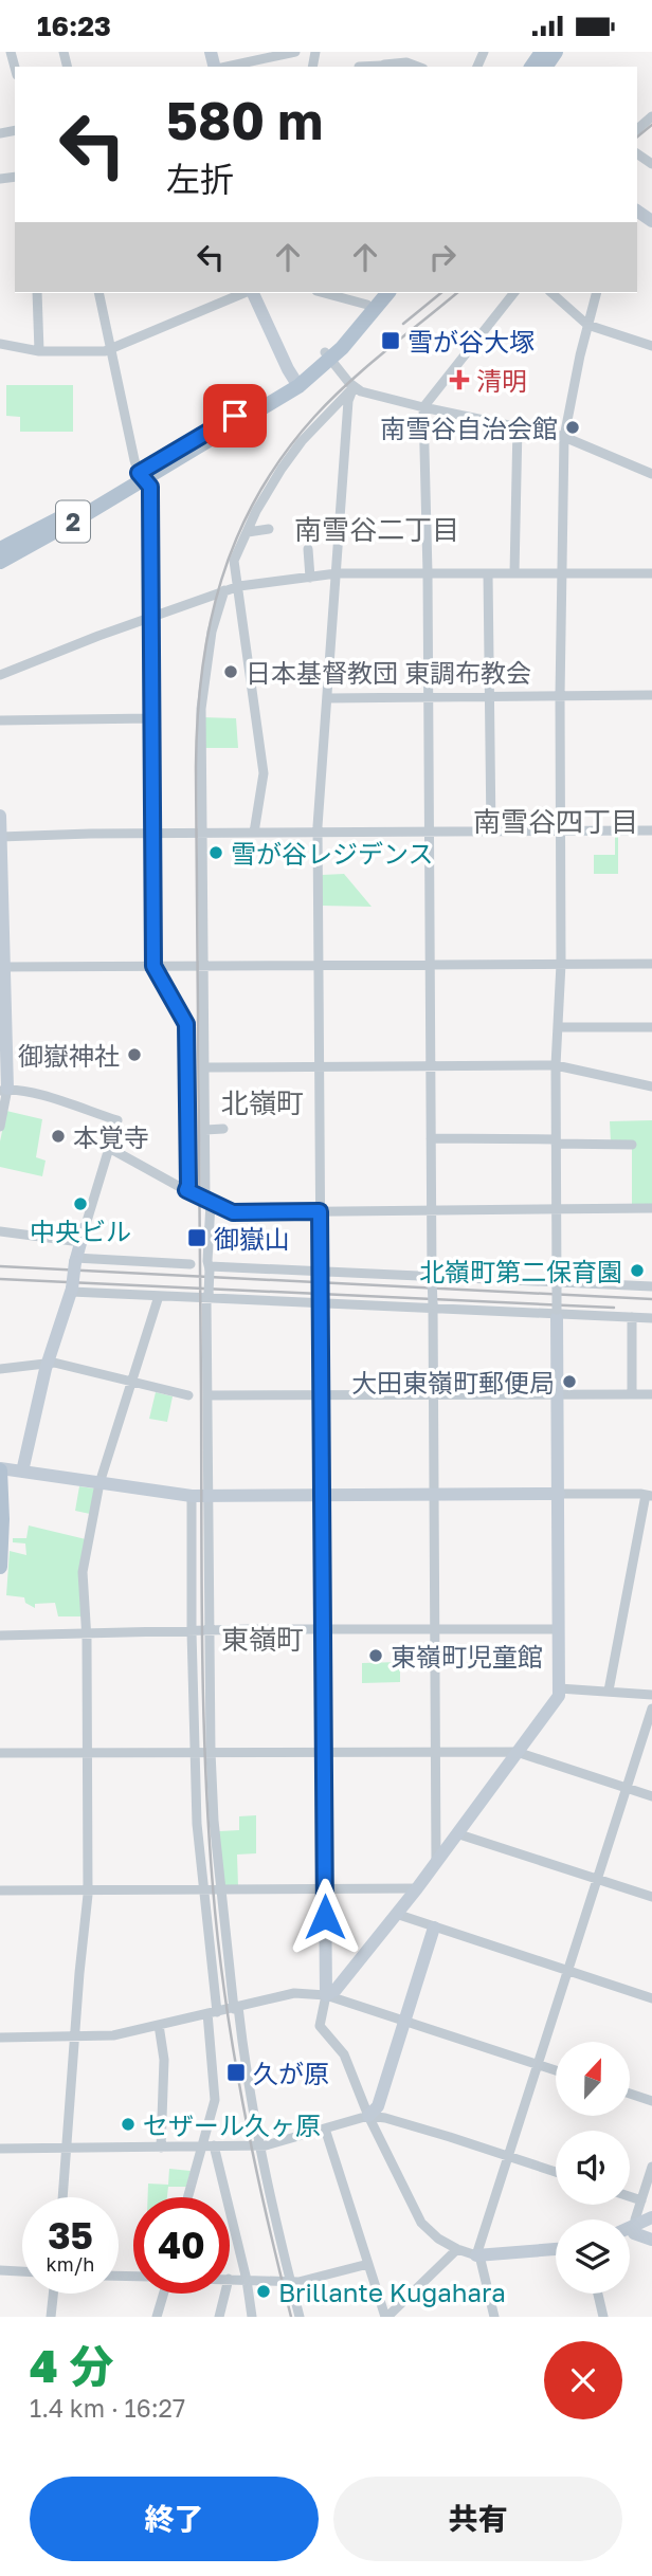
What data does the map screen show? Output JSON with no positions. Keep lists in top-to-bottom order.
{
  "streets": {
    "main road": ["2"]
  },
  "districts": [
    "南雪谷二丁目",
    "南雪谷四丁目",
    "北嶺町",
    "東嶺町"
  ],
  "places": {
    "transit": ["雪が谷大塚", "御嶽山", "久が原"],
    "health": ["清明"],
    "other": [
      "南雪谷自治会館",
      "日本基督教団 東調布教会",
      "雪が谷レジデンス",
      "御嶽神社",
      "本覚寺",
      "中央ビル",
      "北嶺町第二保育園",
      "大田東嶺町郵便局",
      "東嶺町児童館",
      "セザール久ヶ原",
      "Brillante Kugahara"
    ]
  },
  "north": "top",
  "page": {
    "status": "16:23",
    "turn": ["580 m", "左折"],
    "speed": "35 km/h",
    "limit": "40",
    "heading": ["4 分", "1.4 km · 16:27"],
    "buttons": ["終了", "共有"]
  }
}
